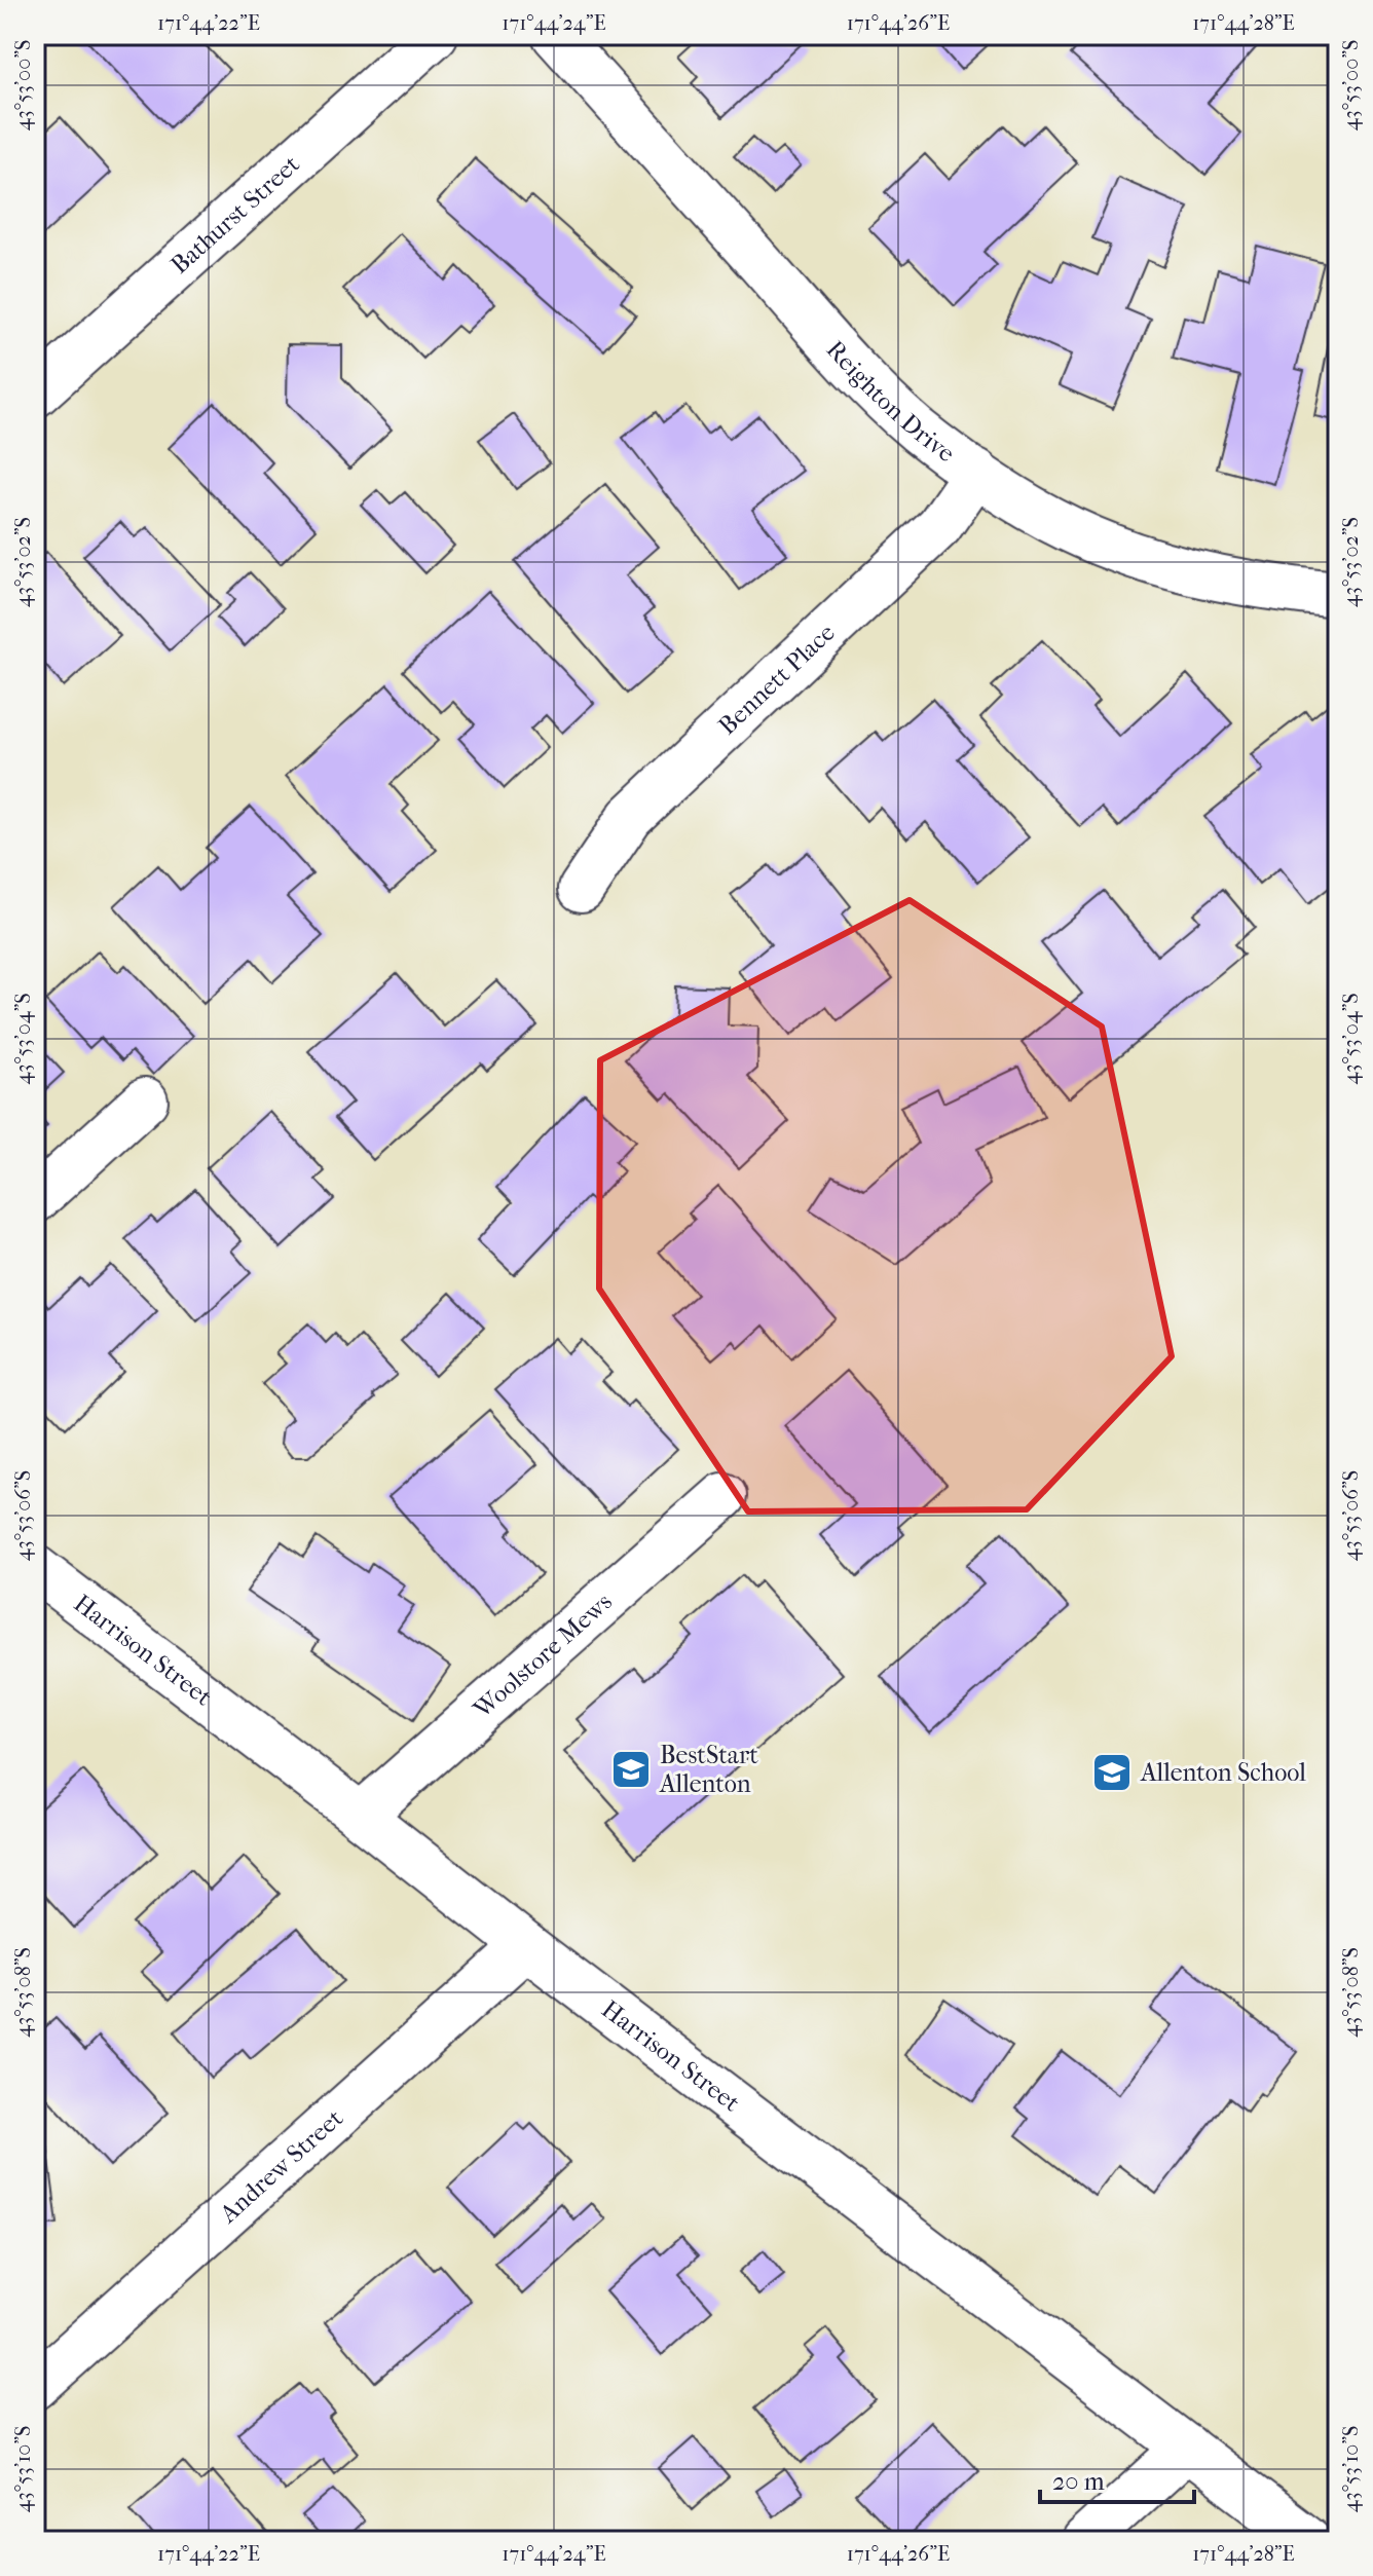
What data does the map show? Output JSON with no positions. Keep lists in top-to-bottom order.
{
  "streets": {
    "street": [
      "Bathurst Street",
      "Reighton Drive",
      "Bennett Place",
      "Harrison Street",
      "Woolstore Mews",
      "Andrew Street"
    ]
  },
  "crossings": [
    ["Reighton Drive", "Bennett Place"],
    ["Harrison Street", "Woolstore Mews"],
    ["Harrison Street", "Andrew Street"]
  ],
  "places": {
    "school or university": ["BestStart Allenton", "Allenton School"]
  },
  "scale_bar": "20 m",
  "coordinates": [
    "171°44'22\"E",
    "171°44'24\"E",
    "171°44'26\"E",
    "171°44'28\"E",
    "43°53'00\"S",
    "43°53'02\"S",
    "43°53'04\"S",
    "43°53'06\"S",
    "43°53'08\"S",
    "43°53'10\"S"
  ]
}
